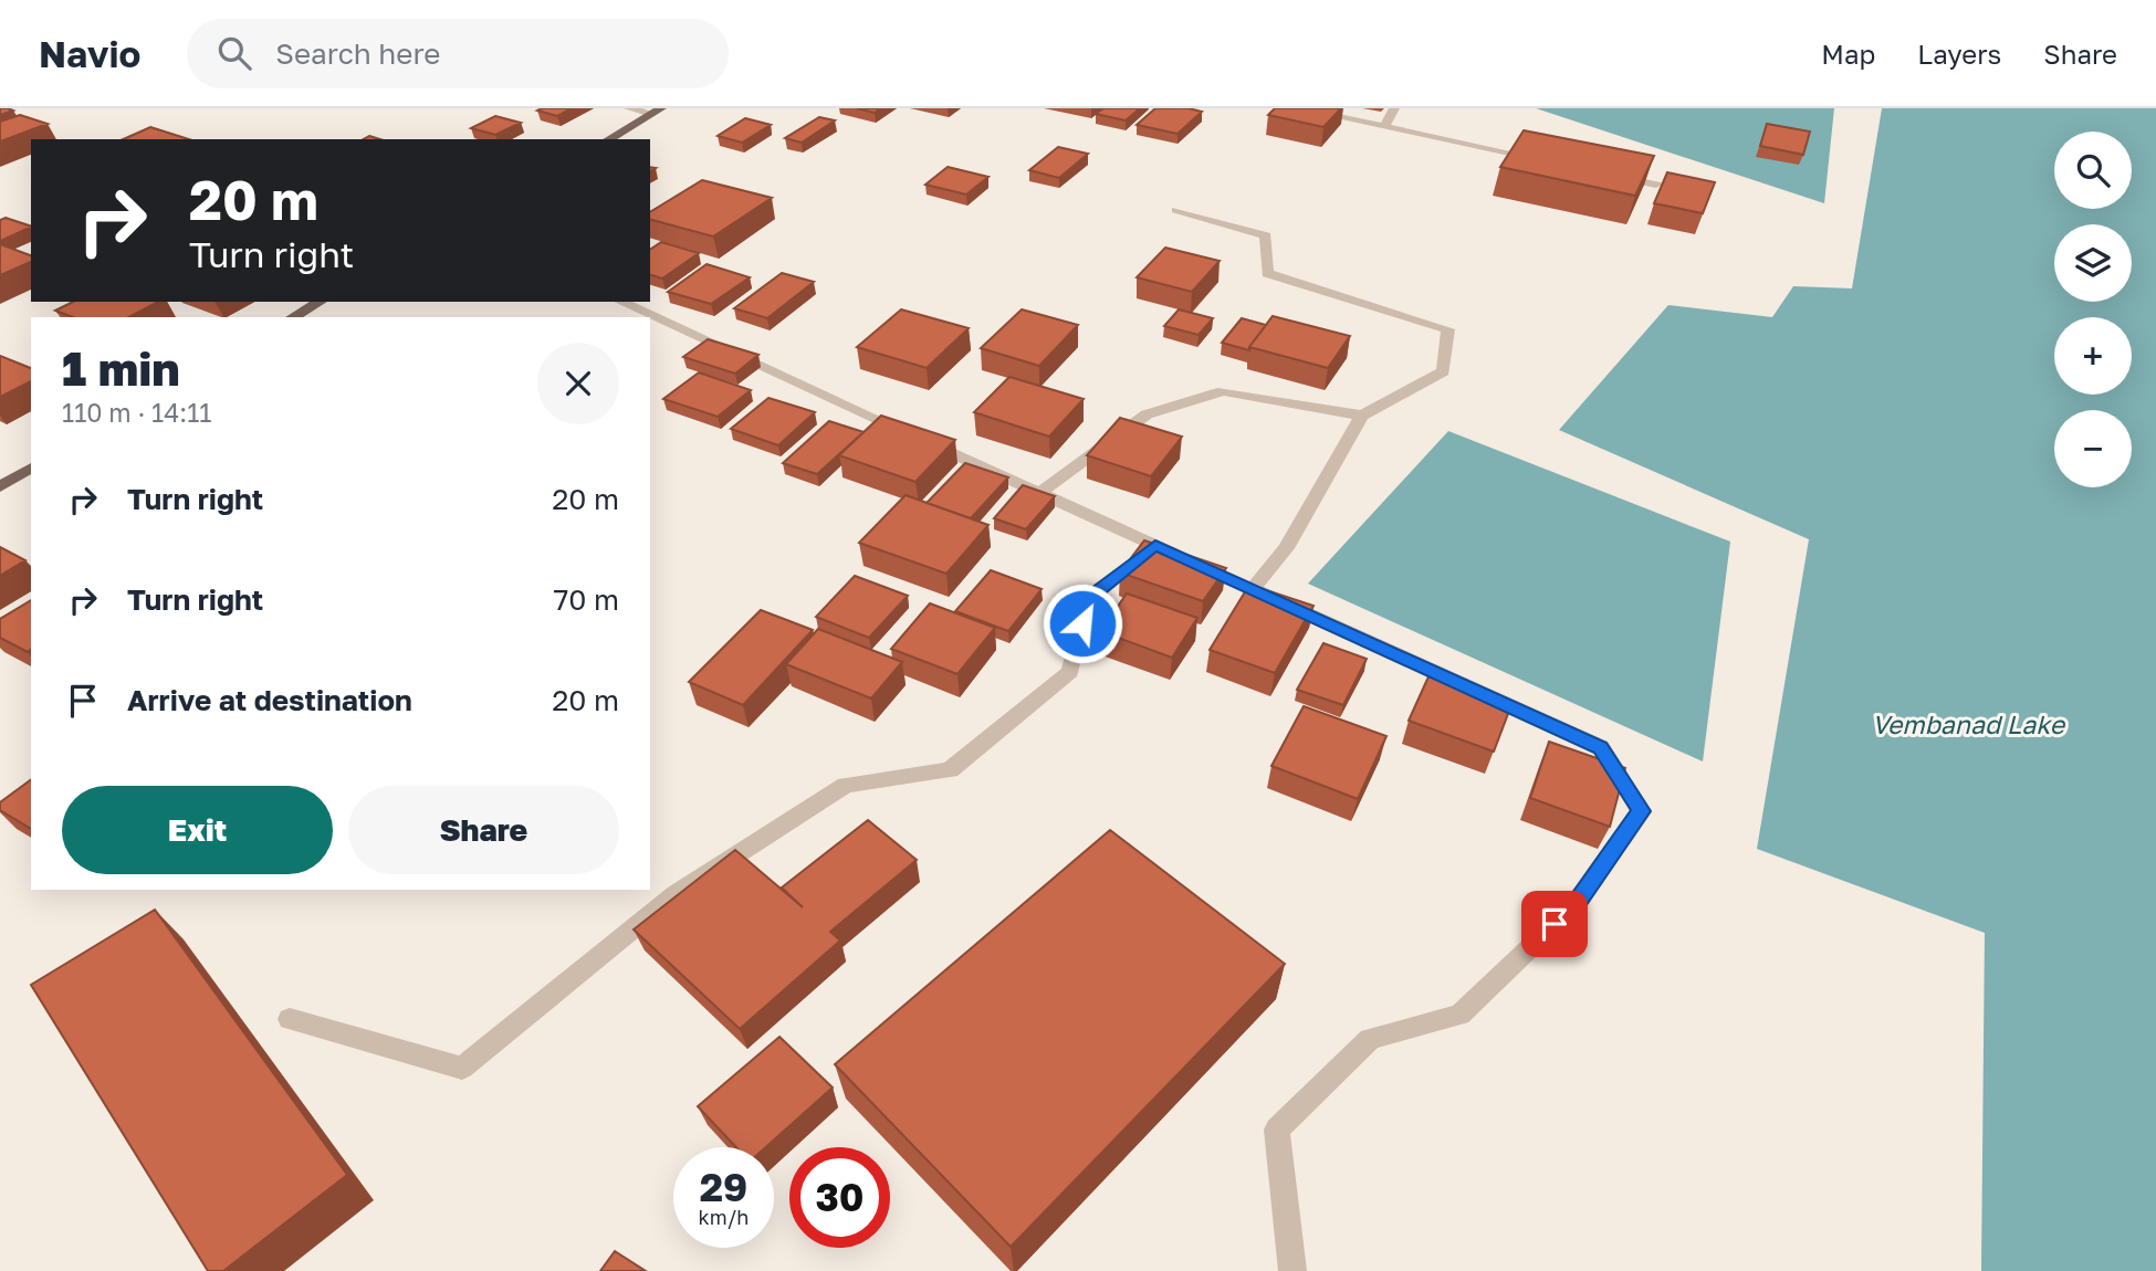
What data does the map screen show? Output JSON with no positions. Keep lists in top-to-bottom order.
{
  "water": ["Vembanad Lake"],
  "page": {
    "header": "Navio",
    "search": "Search here",
    "nav": ["Map", "Layers", "Share"],
    "map_buttons": ["+", "−"],
    "turn": ["20 m", "Turn right"],
    "heading": ["1 min", "110 m · 14:11"],
    "list": [
      {
        "name": "Turn right",
        "value": "20 m"
      },
      {
        "name": "Turn right",
        "value": "70 m"
      },
      {
        "name": "Arrive at destination",
        "value": "20 m"
      }
    ],
    "buttons": ["Exit", "Share"],
    "speed": "29 km/h",
    "limit": "30"
  }
}
